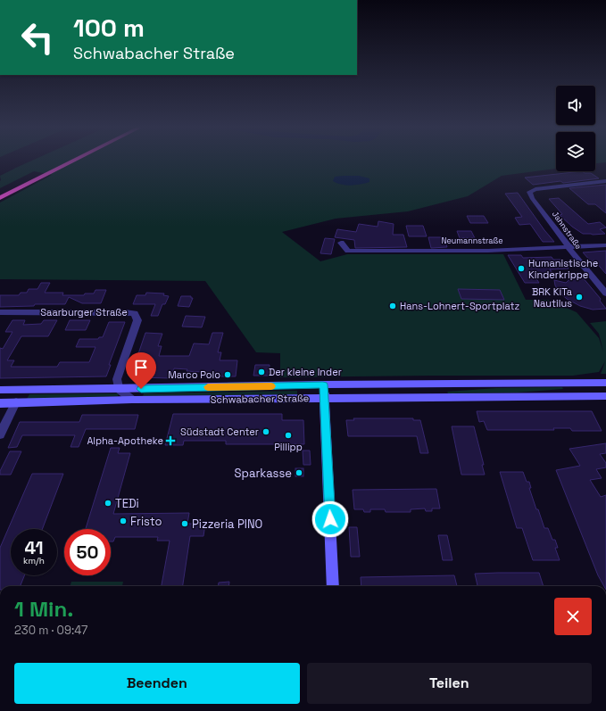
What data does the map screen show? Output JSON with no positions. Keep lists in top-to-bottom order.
{
  "streets": {
    "main road": ["Schwabacher Straße"],
    "street": ["Jahnstraße", "Neumannstraße", "Saarburger Straße"]
  },
  "crossings": [
    ["Jahnstraße", "Neumannstraße"],
    ["Saarburger Straße", "Schwabacher Straße"]
  ],
  "places": {
    "other": [
      "Humanistische Kinderkrippe",
      "BRK KiTa Nautilus",
      "Hans-Lohnert-Sportplatz",
      "Der kleine Inder",
      "Marco Polo",
      "Südstadt Center",
      "Pillipp",
      "Sparkasse",
      "TEDi",
      "Fristo",
      "Pizzeria PINO"
    ],
    "health": ["Alpha-Apotheke"]
  },
  "page": {
    "turn": ["100 m", "Schwabacher Straße"],
    "speed": "41 km/h",
    "limit": "50",
    "heading": ["1 Min.", "230 m · 09:47"],
    "buttons": ["Beenden", "Teilen"]
  }
}
